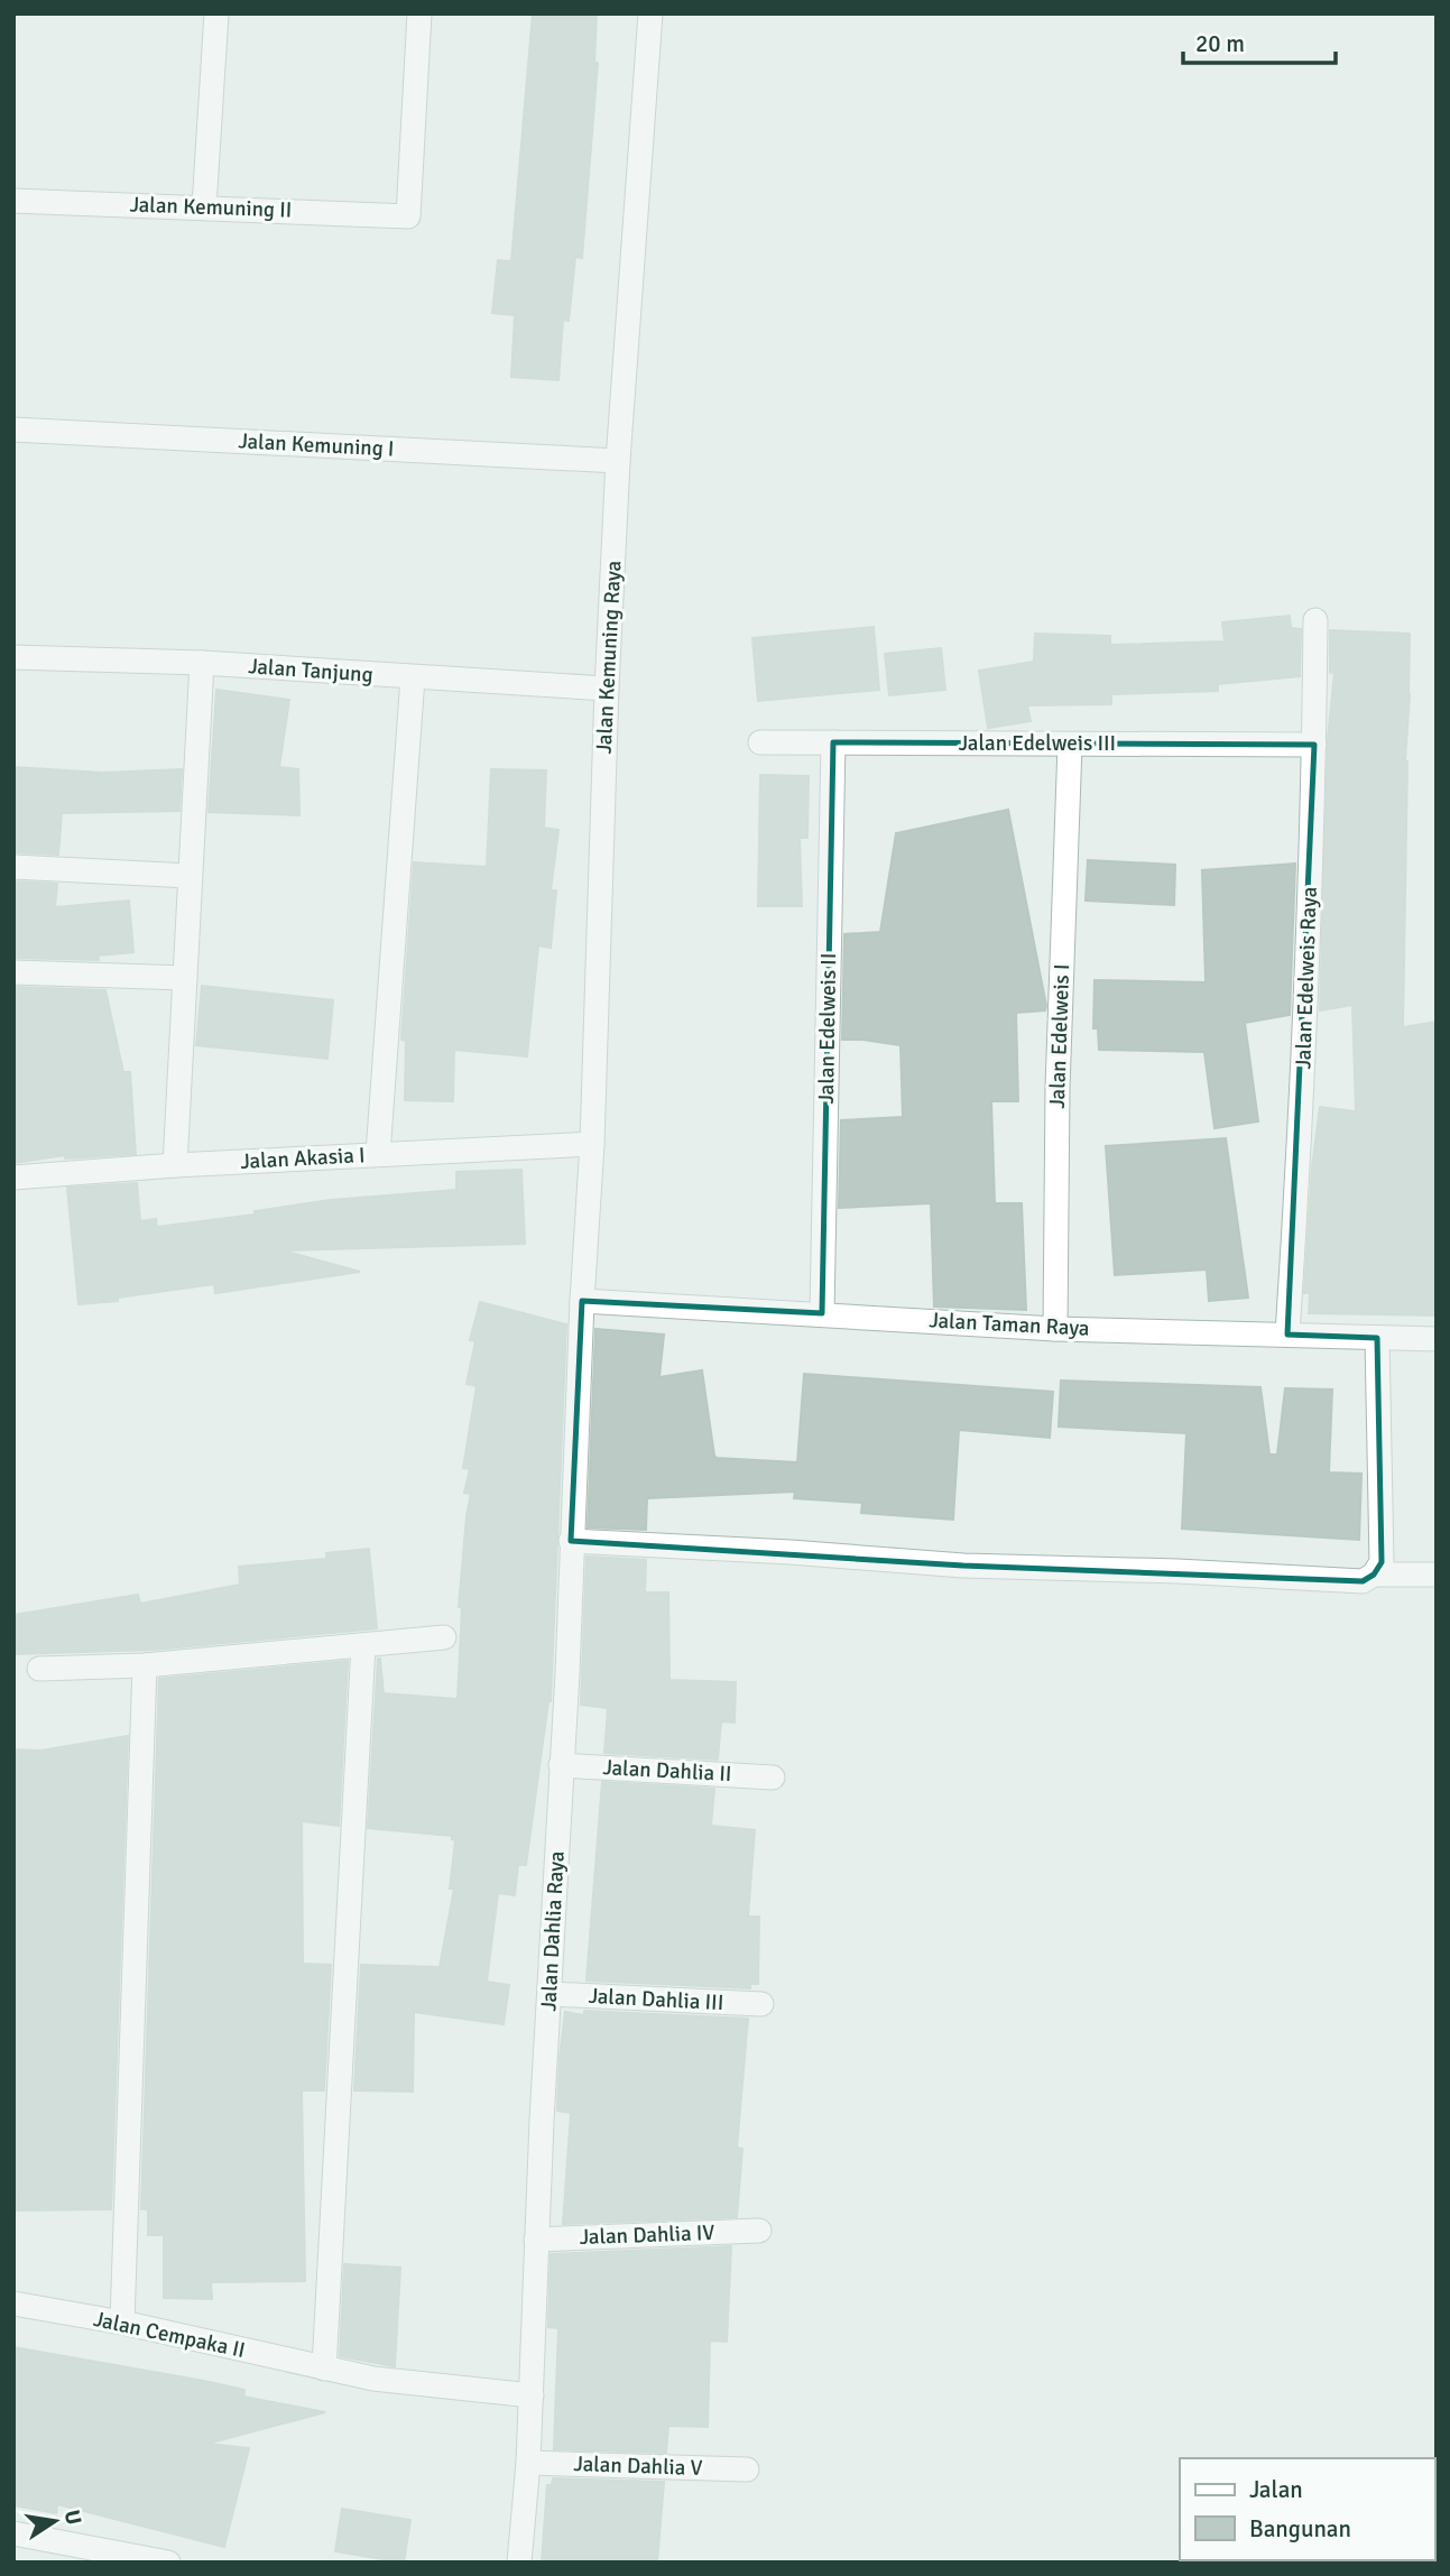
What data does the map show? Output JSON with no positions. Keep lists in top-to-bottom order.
{
  "streets": {
    "street": [
      "Jalan Kemuning II",
      "Jalan Kemuning I",
      "Jalan Kemuning Raya",
      "Jalan Tanjung",
      "Jalan Edelweis III",
      "Jalan Edelweis Raya",
      "Jalan Edelweis II",
      "Jalan Edelweis I",
      "Jalan Akasia I",
      "Jalan Taman Raya",
      "Jalan Dahlia II",
      "Jalan Dahlia Raya",
      "Jalan Dahlia III",
      "Jalan Dahlia IV",
      "Jalan Cempaka II",
      "Jalan Dahlia V"
    ]
  },
  "crossings": [
    ["Jalan Kemuning I", "Jalan Kemuning Raya"],
    ["Jalan Kemuning Raya", "Jalan Tanjung"],
    ["Jalan Kemuning Raya", "Jalan Akasia I"],
    ["Jalan Kemuning Raya", "Jalan Taman Raya"],
    ["Jalan Kemuning Raya", "Jalan Dahlia Raya"],
    ["Jalan Edelweis III", "Jalan Edelweis Raya"],
    ["Jalan Edelweis III", "Jalan Edelweis II"],
    ["Jalan Edelweis III", "Jalan Edelweis I"],
    ["Jalan Edelweis Raya", "Jalan Taman Raya"],
    ["Jalan Edelweis II", "Jalan Taman Raya"],
    ["Jalan Edelweis I", "Jalan Taman Raya"],
    ["Jalan Taman Raya", "Jalan Dahlia Raya"],
    ["Jalan Dahlia II", "Jalan Dahlia Raya"],
    ["Jalan Dahlia Raya", "Jalan Dahlia III"],
    ["Jalan Dahlia Raya", "Jalan Dahlia IV"],
    ["Jalan Dahlia Raya", "Jalan Cempaka II"],
    ["Jalan Dahlia Raya", "Jalan Dahlia V"]
  ],
  "legend": ["Jalan", "Bangunan"],
  "scale_bar": "20 m",
  "north": "right"
}
